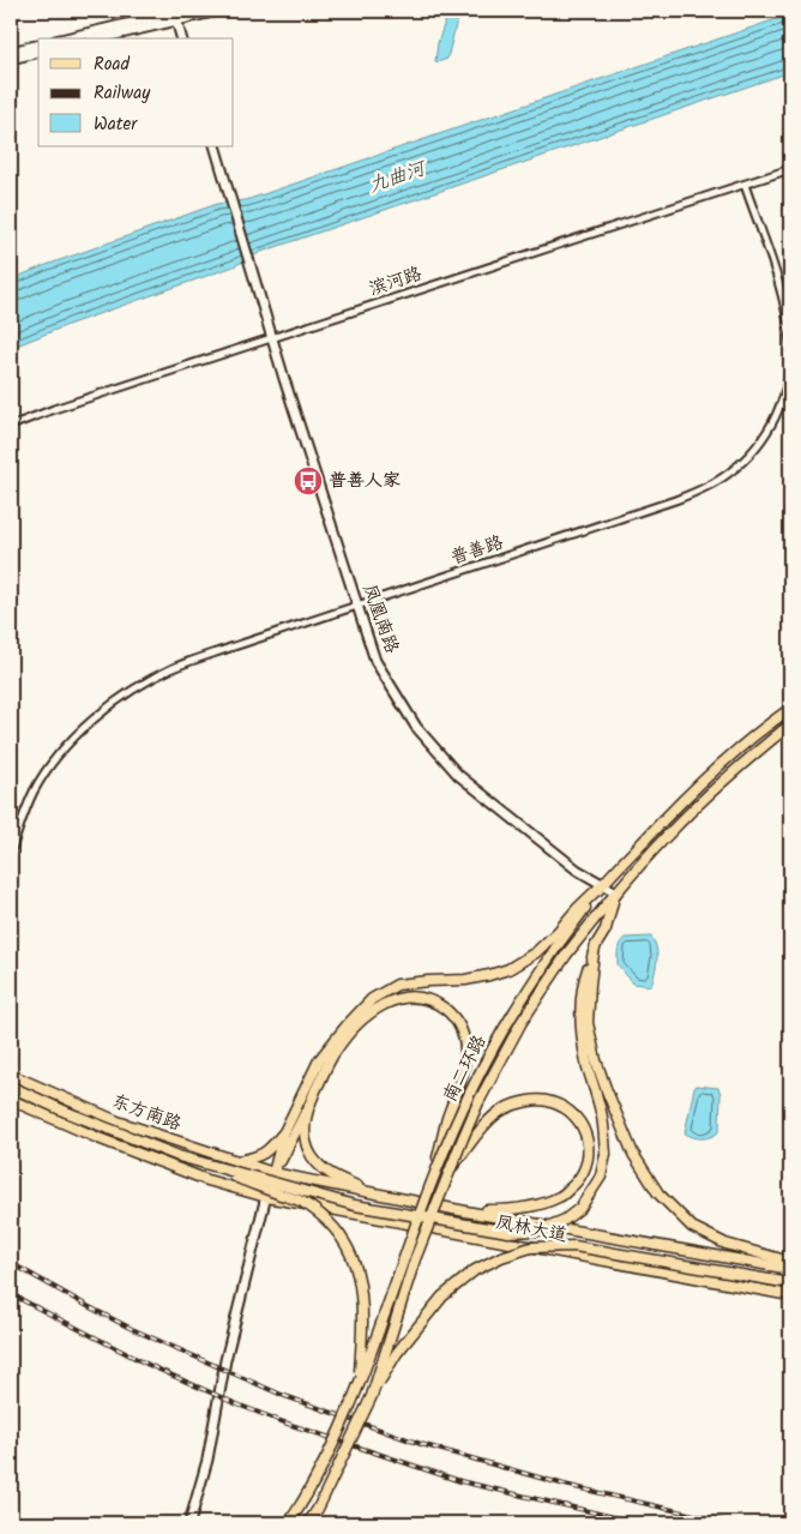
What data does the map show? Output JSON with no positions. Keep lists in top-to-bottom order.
{
  "streets": {
    "main road": ["南二环路", "东方南路", "凤林大道"],
    "street": ["滨河路", "普善路", "凤凰南路"]
  },
  "crossings": [
    ["滨河路", "普善路"],
    ["滨河路", "凤凰南路"],
    ["普善路", "凤凰南路"],
    ["凤凰南路", "南二环路"],
    ["东方南路", "凤林大道"]
  ],
  "water": ["九曲河"],
  "places": {
    "bus stop": ["普善人家"]
  },
  "legend": ["Road", "Railway", "Water"]
}
